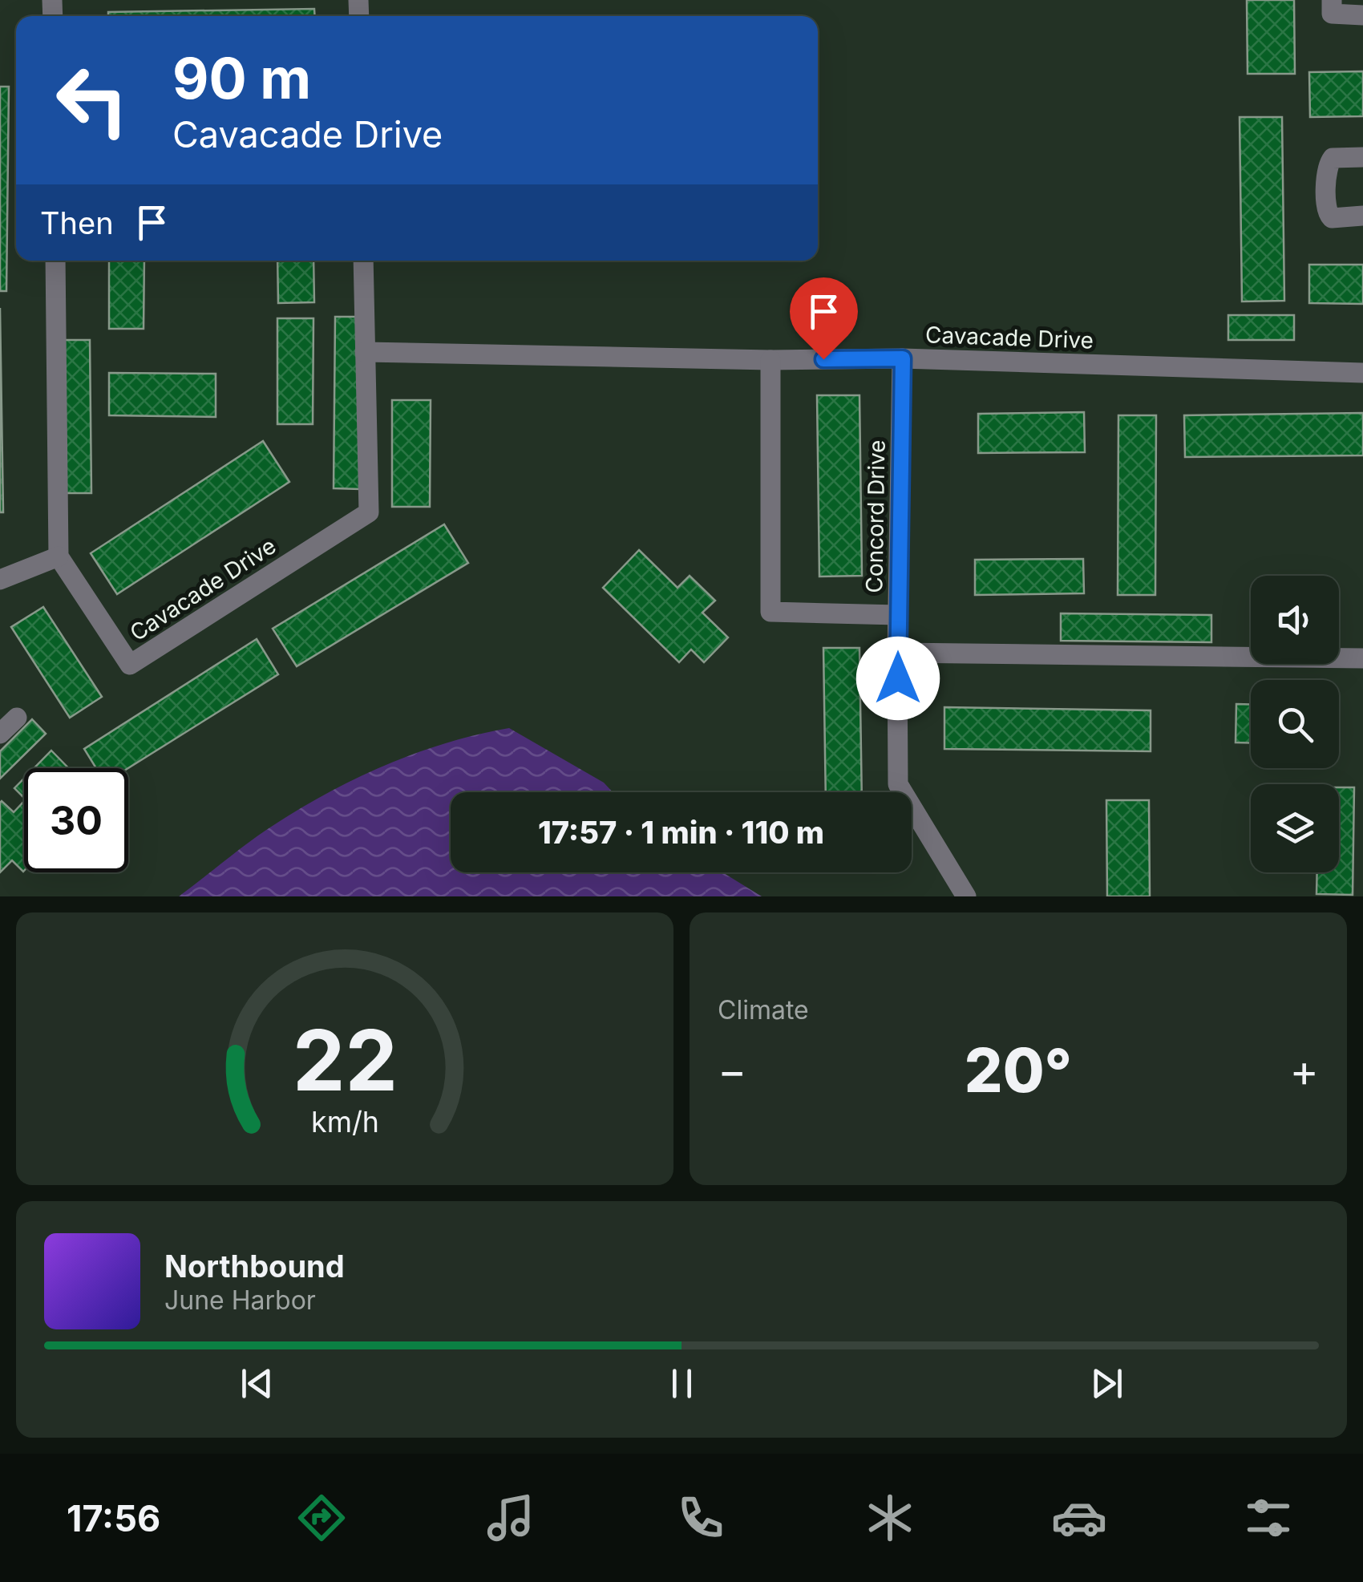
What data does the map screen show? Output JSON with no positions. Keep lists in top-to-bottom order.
{
  "streets": {
    "street": ["Cavacade Drive", "Concord Drive"]
  },
  "crossings": [
    ["Cavacade Drive", "Concord Drive"]
  ],
  "page": {
    "turn": ["90 m", "Cavacade Drive"],
    "then": "Then",
    "limit": "30",
    "trip": "17:57 · 1 min · 110 m",
    "tile": "Climate",
    "heat": ["−", "20°", "+"],
    "song": ["Northbound", "June Harbor"],
    "tabs": "17:56",
    "gauge": ["22", "km/h"]
  }
}
